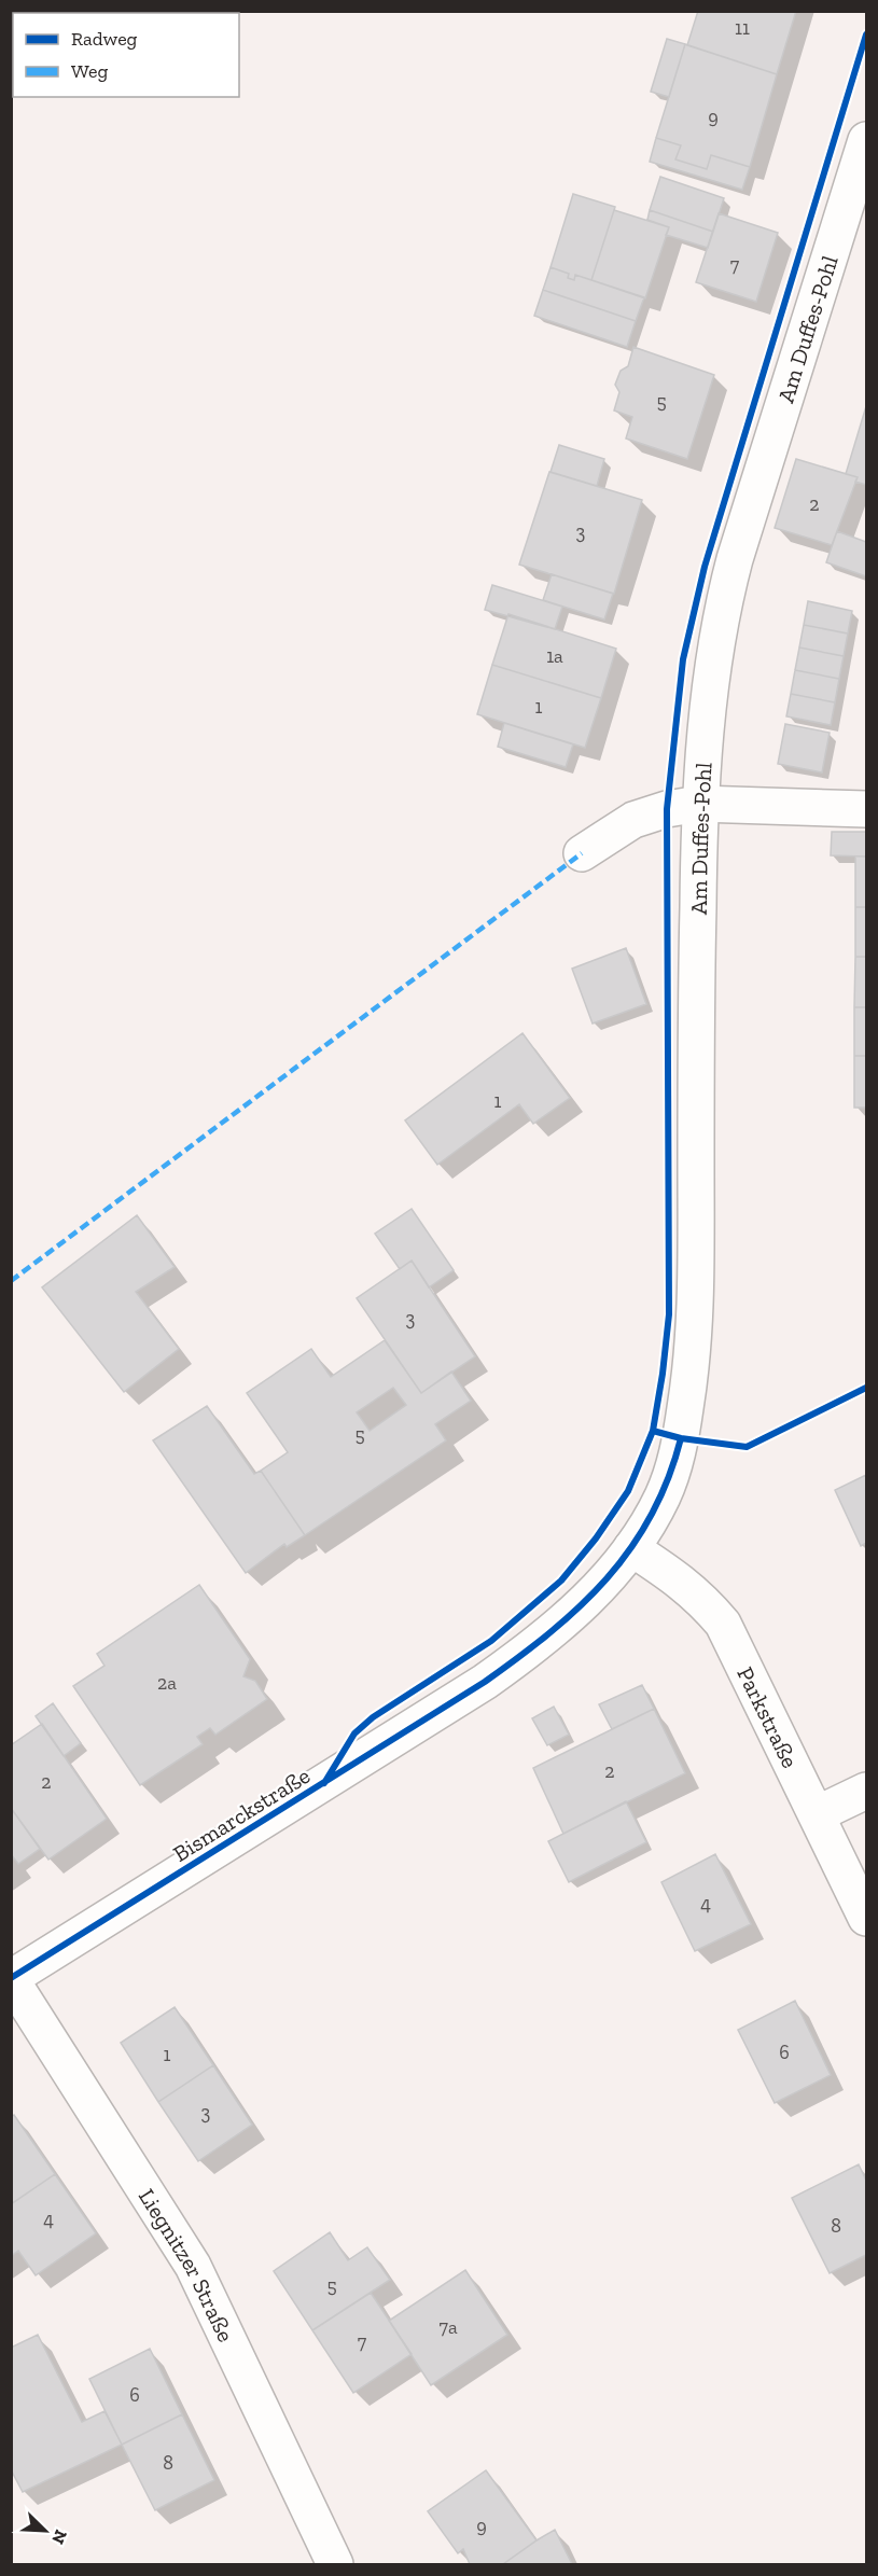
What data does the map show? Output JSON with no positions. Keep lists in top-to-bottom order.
{
  "streets": {
    "street": [
      "Am Duffes-Pohl",
      "Parkstraße",
      "Bismarckstraße",
      "Liegnitzer Straße"
    ]
  },
  "crossings": [
    ["Am Duffes-Pohl", "Parkstraße"],
    ["Am Duffes-Pohl", "Bismarckstraße"],
    ["Parkstraße", "Bismarckstraße"],
    ["Bismarckstraße", "Liegnitzer Straße"]
  ],
  "house_numbers": [
    "11",
    "9",
    "7",
    "5",
    "2",
    "3",
    "1a",
    "1",
    "1",
    "3",
    "5",
    "2a",
    "2",
    "2",
    "4",
    "6",
    "1",
    "3",
    "4",
    "8",
    "5",
    "7a",
    "7",
    "6",
    "8",
    "9"
  ],
  "legend": ["Radweg", "Weg"],
  "north": "bottom right"
}
